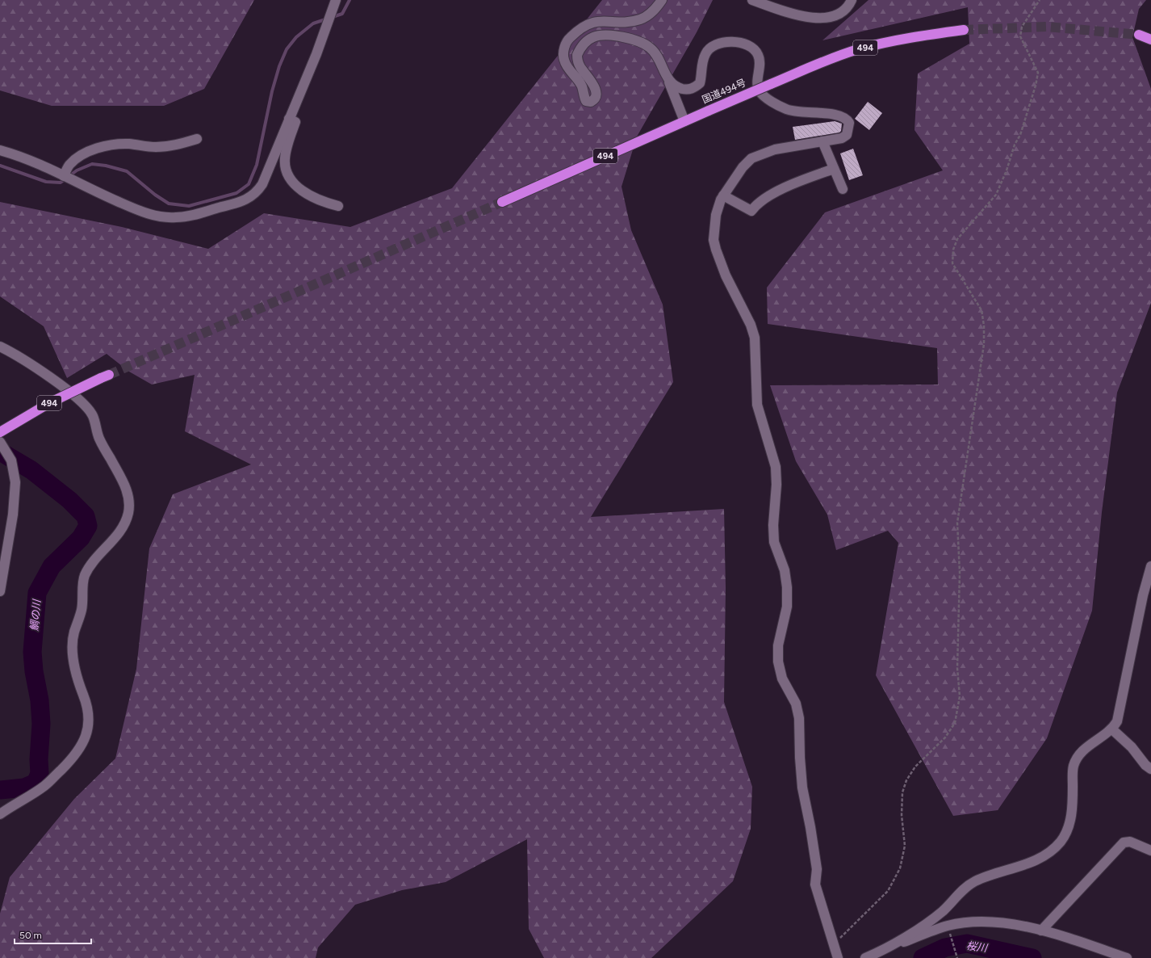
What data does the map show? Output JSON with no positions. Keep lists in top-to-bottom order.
{
  "streets": {
    "highway": ["494", "国道494号"]
  },
  "water": ["鯛の川", "桜川"],
  "scale_bar": "50 m"
}
